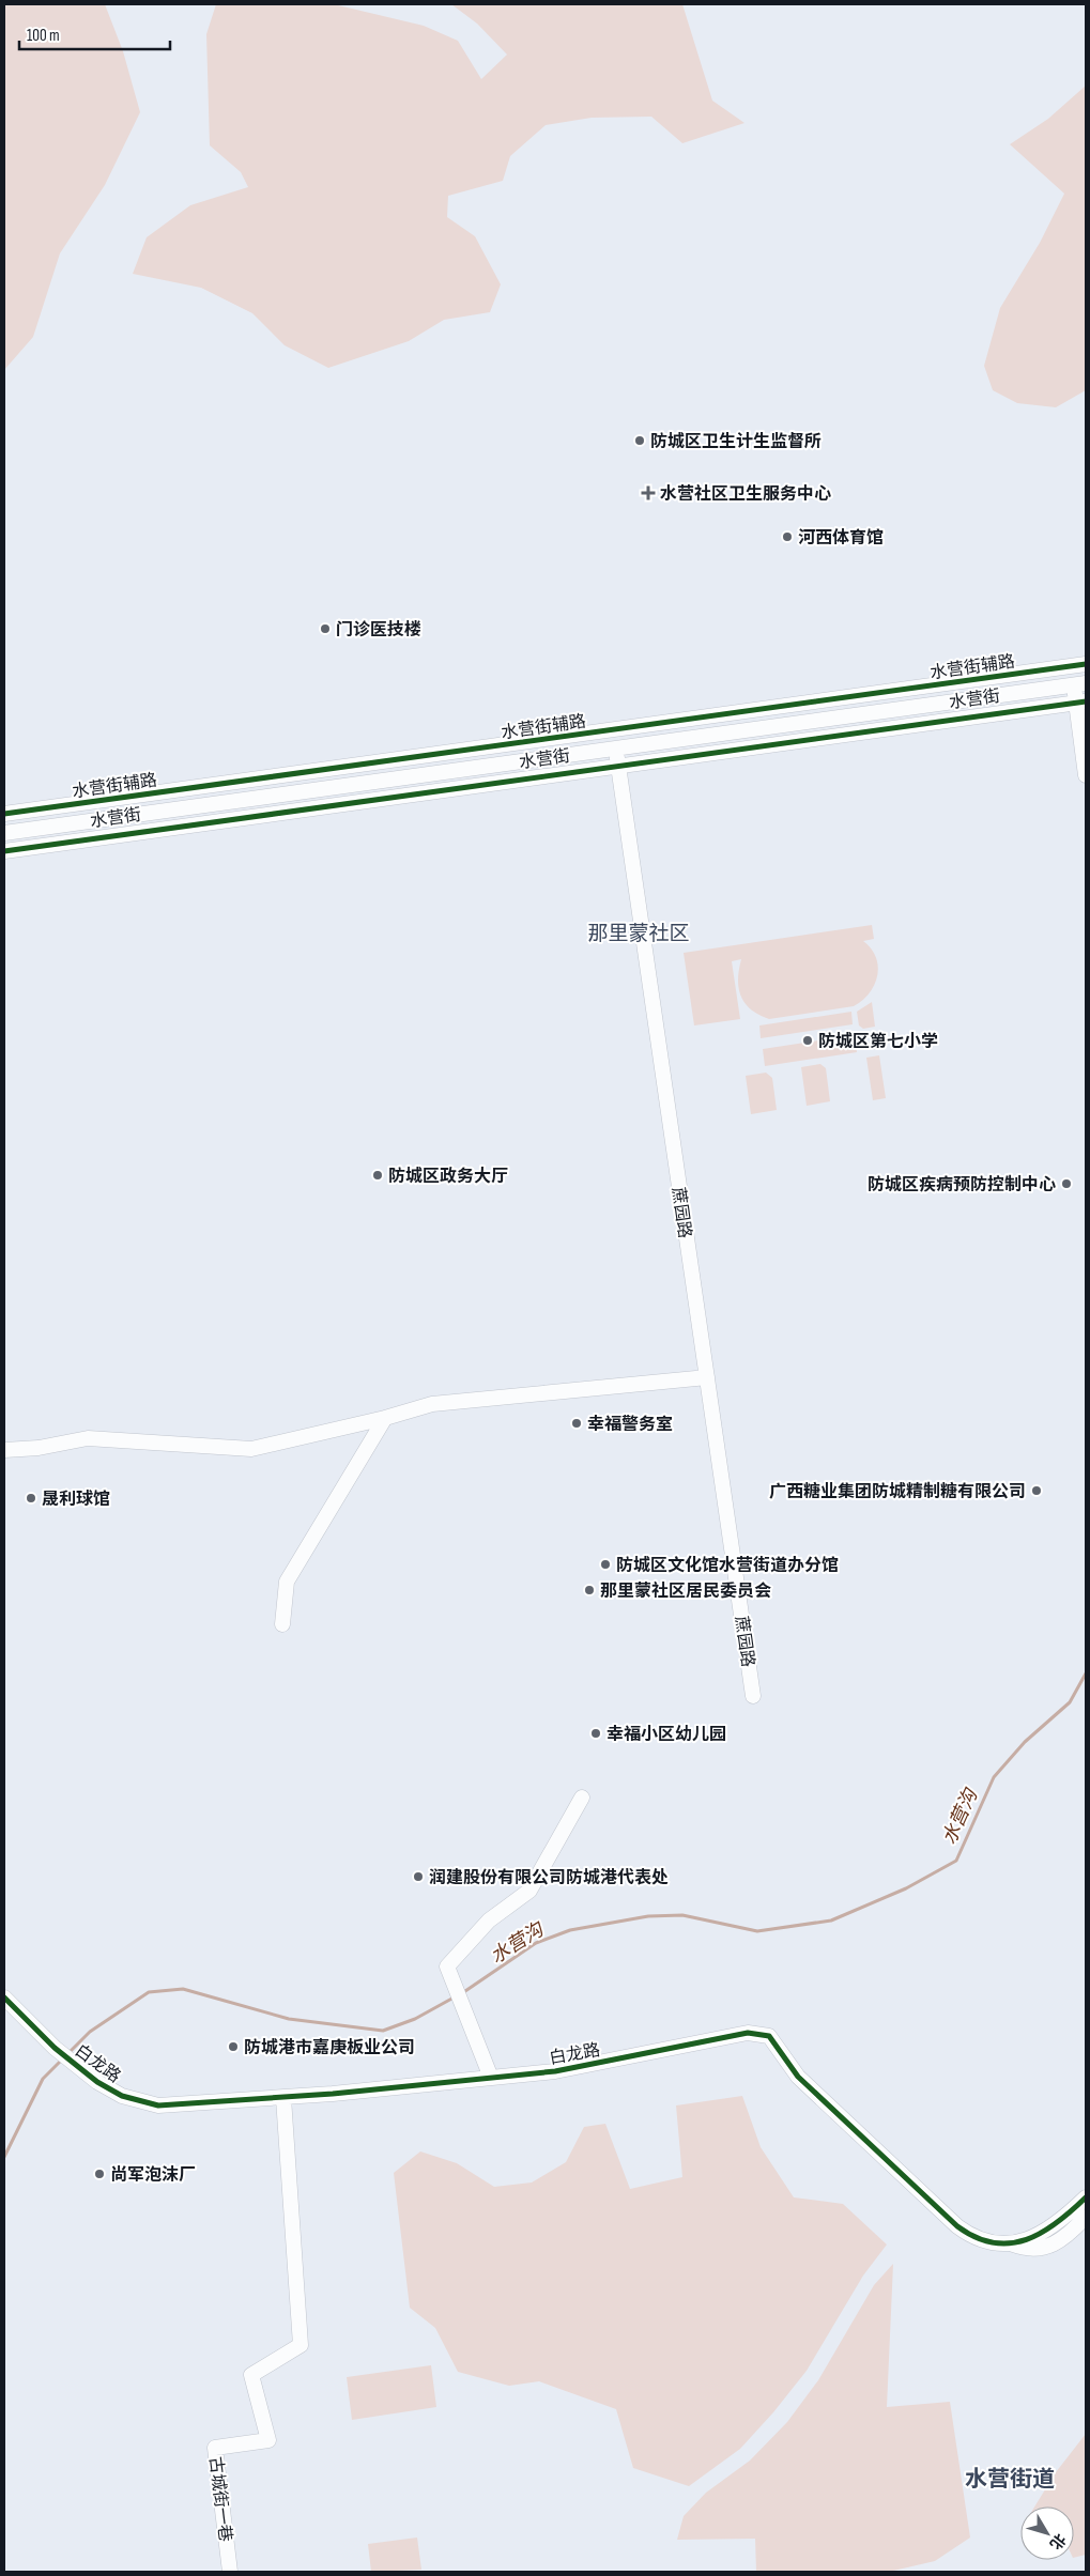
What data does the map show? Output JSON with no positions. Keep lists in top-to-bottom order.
{
  "streets": {
    "street": [
      "水营街辅路",
      "水营街",
      "蔗园路",
      "白龙路",
      "古城街一巷"
    ]
  },
  "crossings": [
    ["水营街辅路", "蔗园路"],
    ["水营街", "蔗园路"],
    ["白龙路", "古城街一巷"]
  ],
  "districts": ["那里蒙社区", "水营街道"],
  "water": ["水营沟"],
  "places": {
    "other": [
      "防城区卫生计生监督所",
      "河西体育馆",
      "门诊医技楼",
      "防城区第七小学",
      "防城区政务大厅",
      "防城区疾病预防控制中心",
      "幸福警务室",
      "广西糖业集团防城精制糖有限公司",
      "晟利球馆",
      "防城区文化馆水营街道办分馆",
      "那里蒙社区居民委员会",
      "幸福小区幼儿园",
      "润建股份有限公司防城港代表处",
      "防城港市嘉庚板业公司",
      "尚军泡沫厂"
    ],
    "health": ["水营社区卫生服务中心"]
  },
  "scale_bar": "100 m",
  "north": "bottom right"
}
